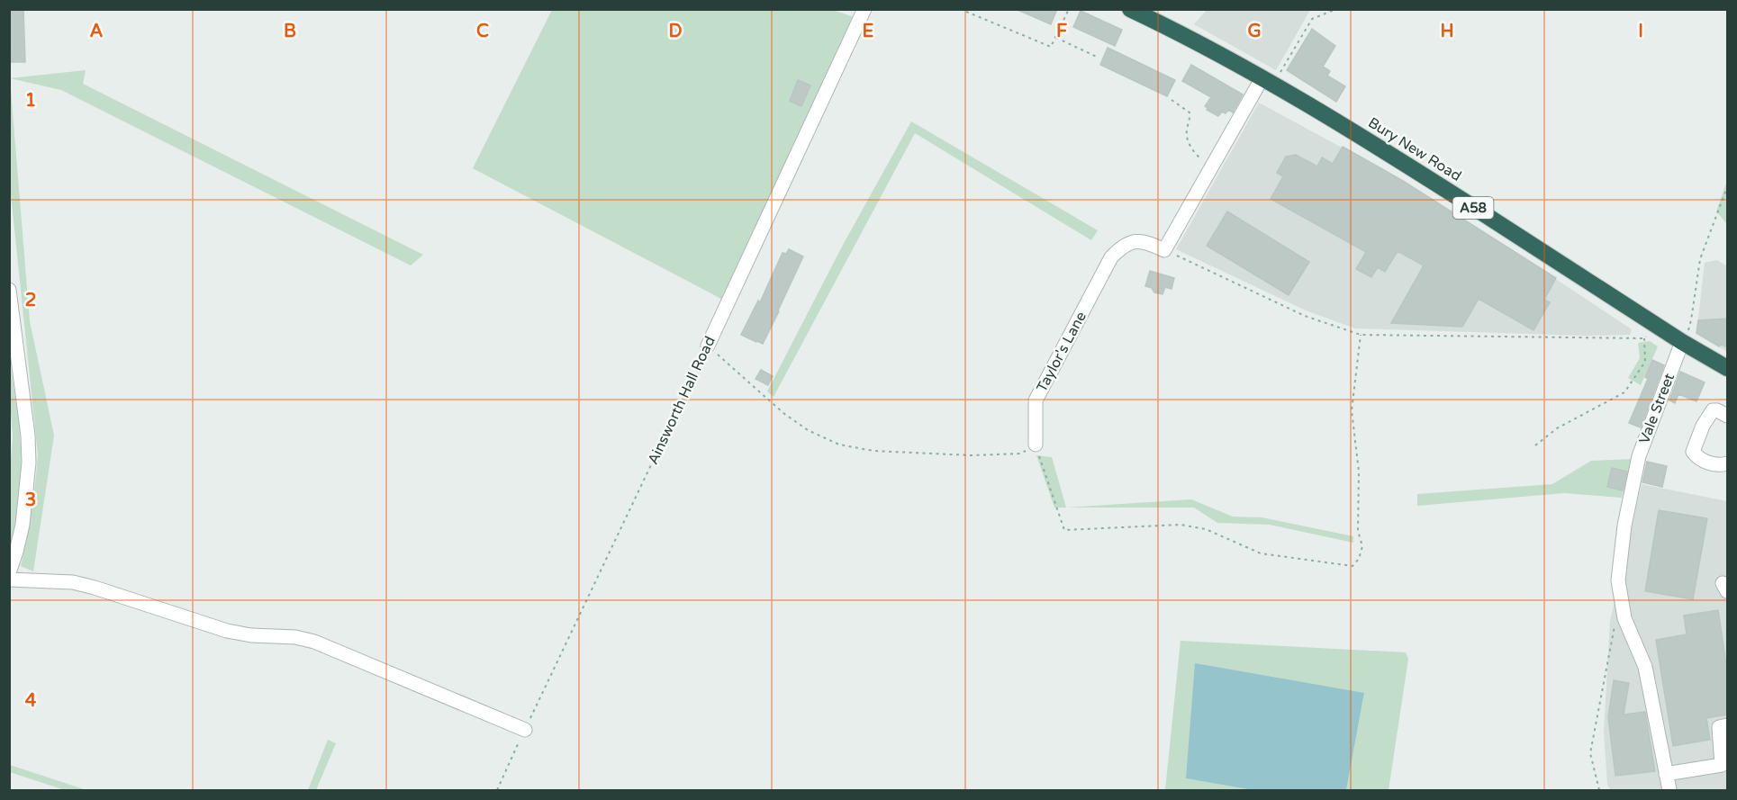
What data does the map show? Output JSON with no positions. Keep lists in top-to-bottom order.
{
  "streets": {
    "highway": ["Bury New Road", "A58"],
    "street": ["Taylor's Lane", "Ainsworth Hall Road", "Vale Street"]
  },
  "crossings": [
    ["Bury New Road", "Vale Street"]
  ],
  "grid": {
    "columns": [
      "A",
      "B",
      "C",
      "D",
      "E",
      "F",
      "G",
      "H",
      "I"
    ],
    "rows": [
      "1",
      "2",
      "3",
      "4"
    ]
  }
}
